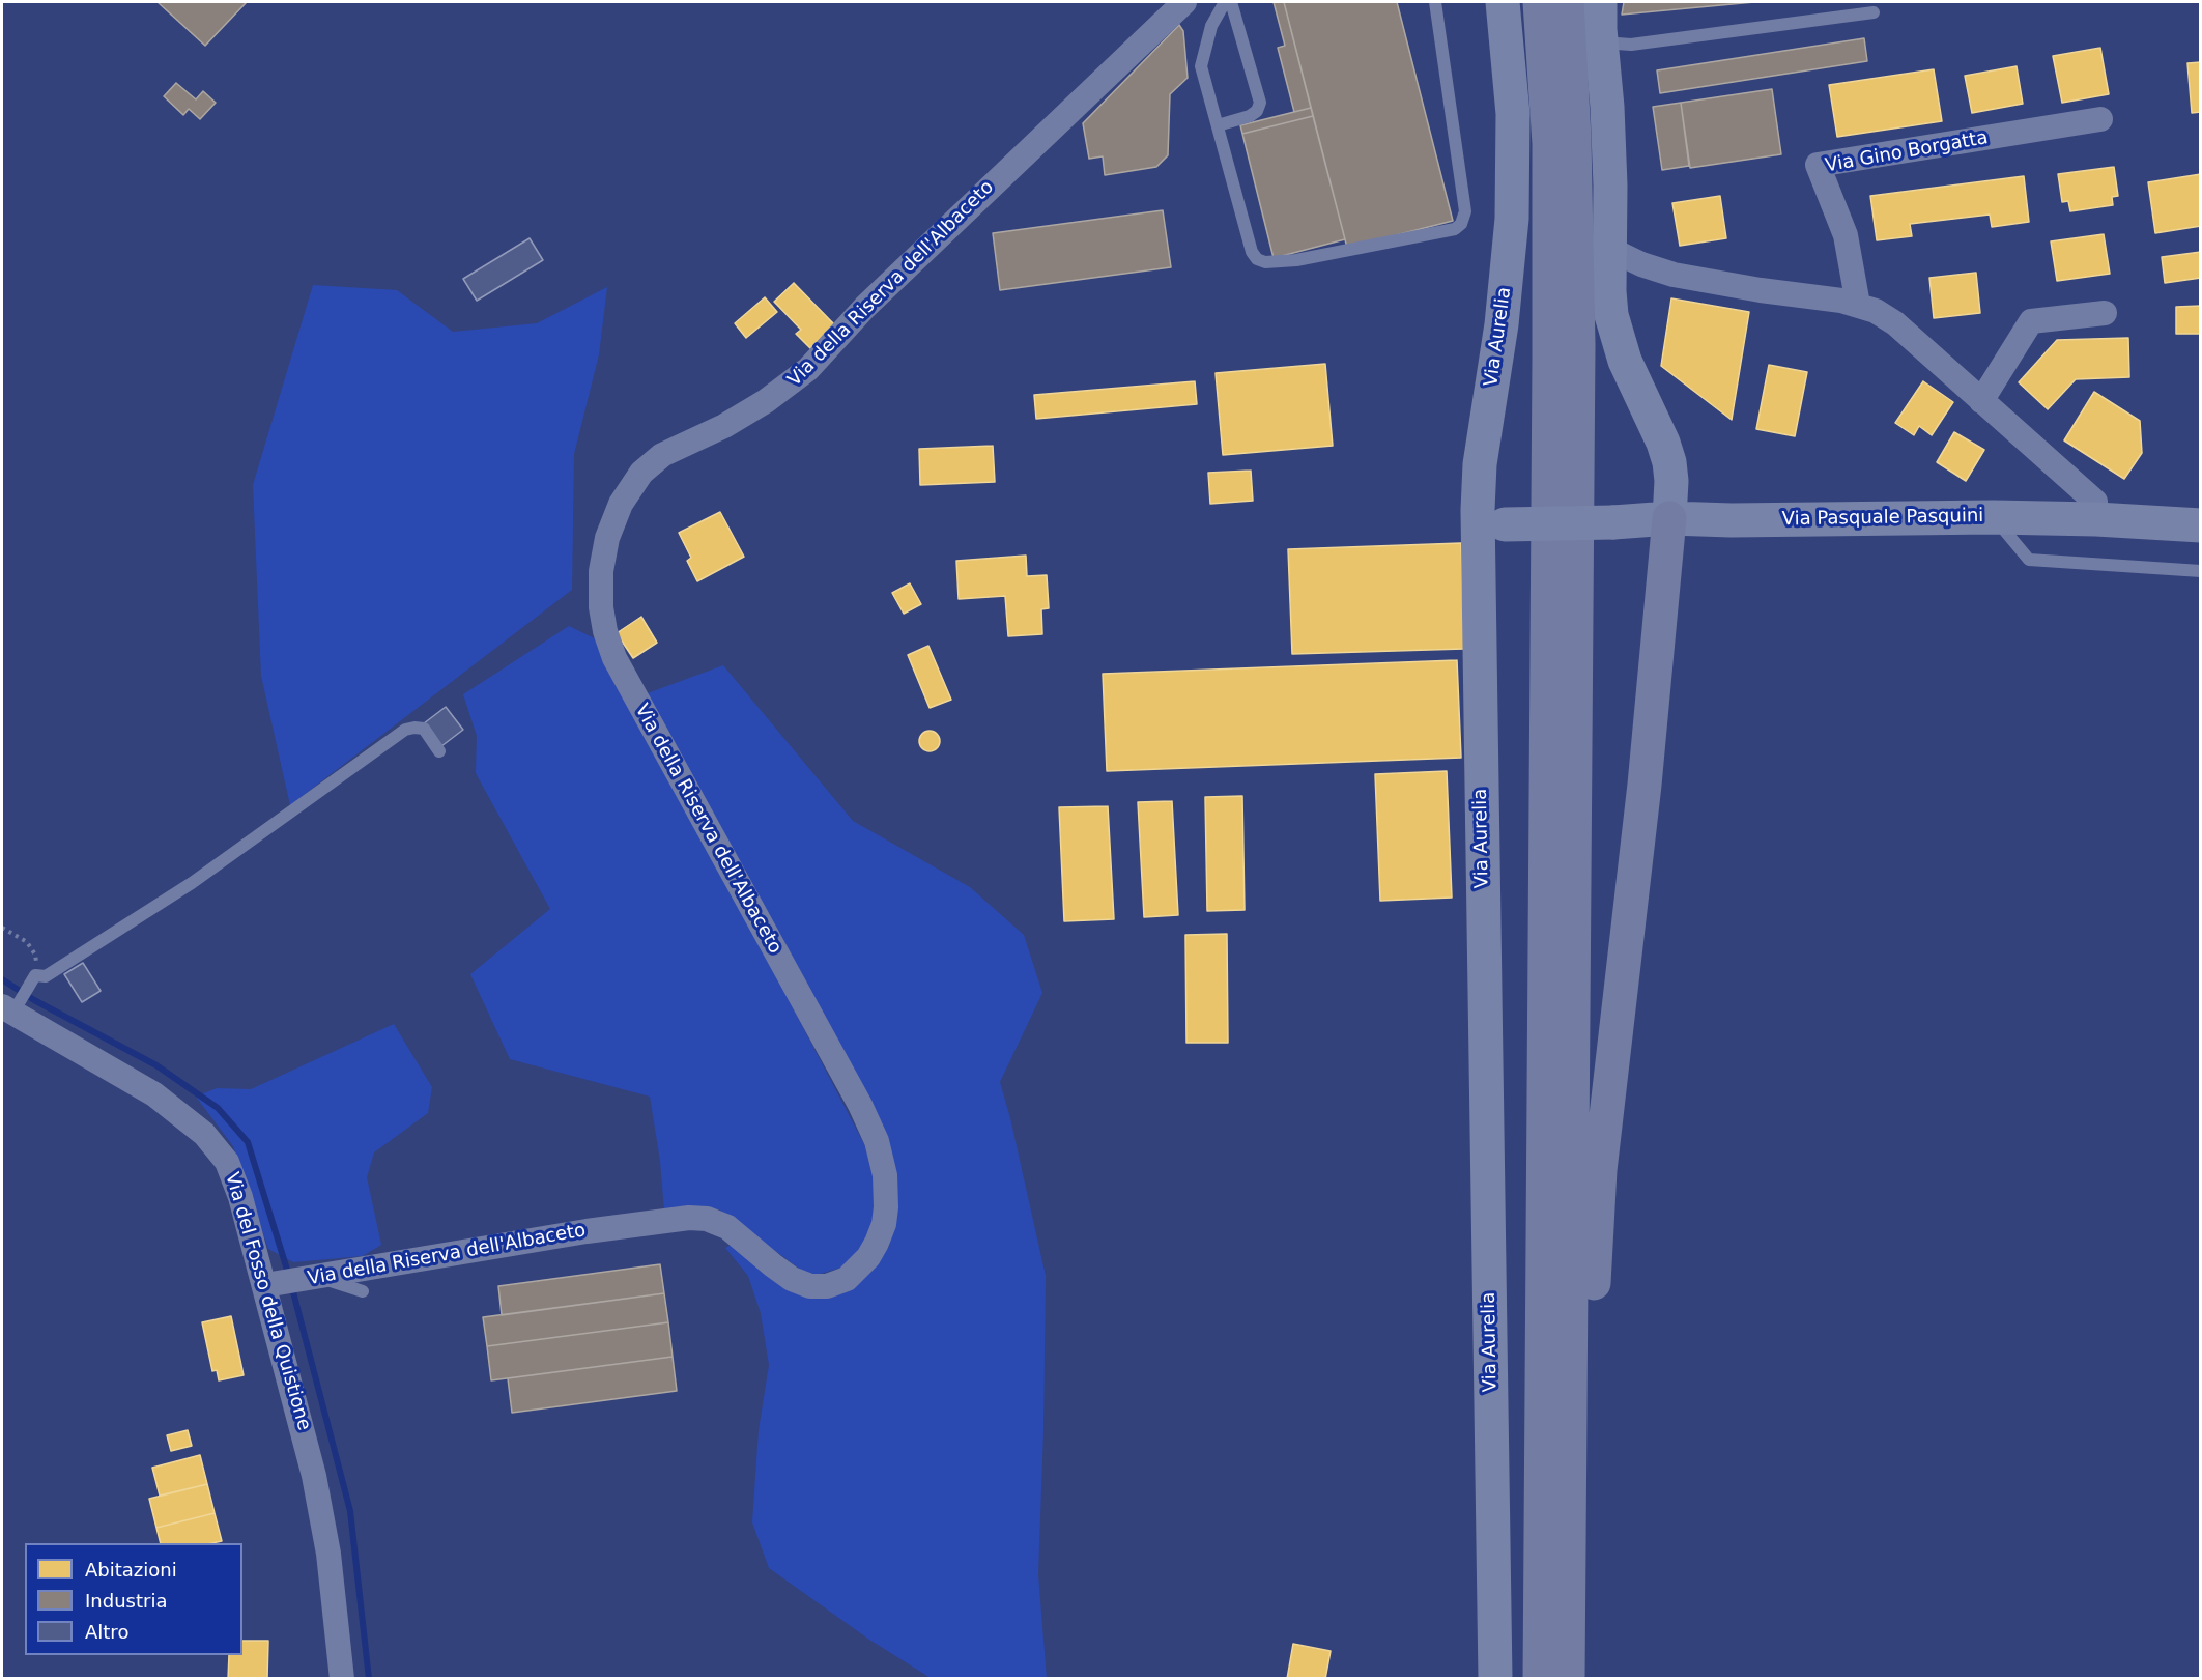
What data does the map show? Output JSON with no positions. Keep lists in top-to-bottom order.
{
  "streets": {
    "street": [
      "Via Gino Borgatta",
      "Via della Riserva dell'Albaceto",
      "Via Aurelia",
      "Via Pasquale Pasquini",
      "Via del Fosso della Quistione"
    ]
  },
  "crossings": [
    ["Via della Riserva dell'Albaceto", "Via del Fosso della Quistione"],
    ["Via Aurelia", "Via Pasquale Pasquini"]
  ],
  "legend": ["Abitazioni", "Industria", "Altro"]
}
